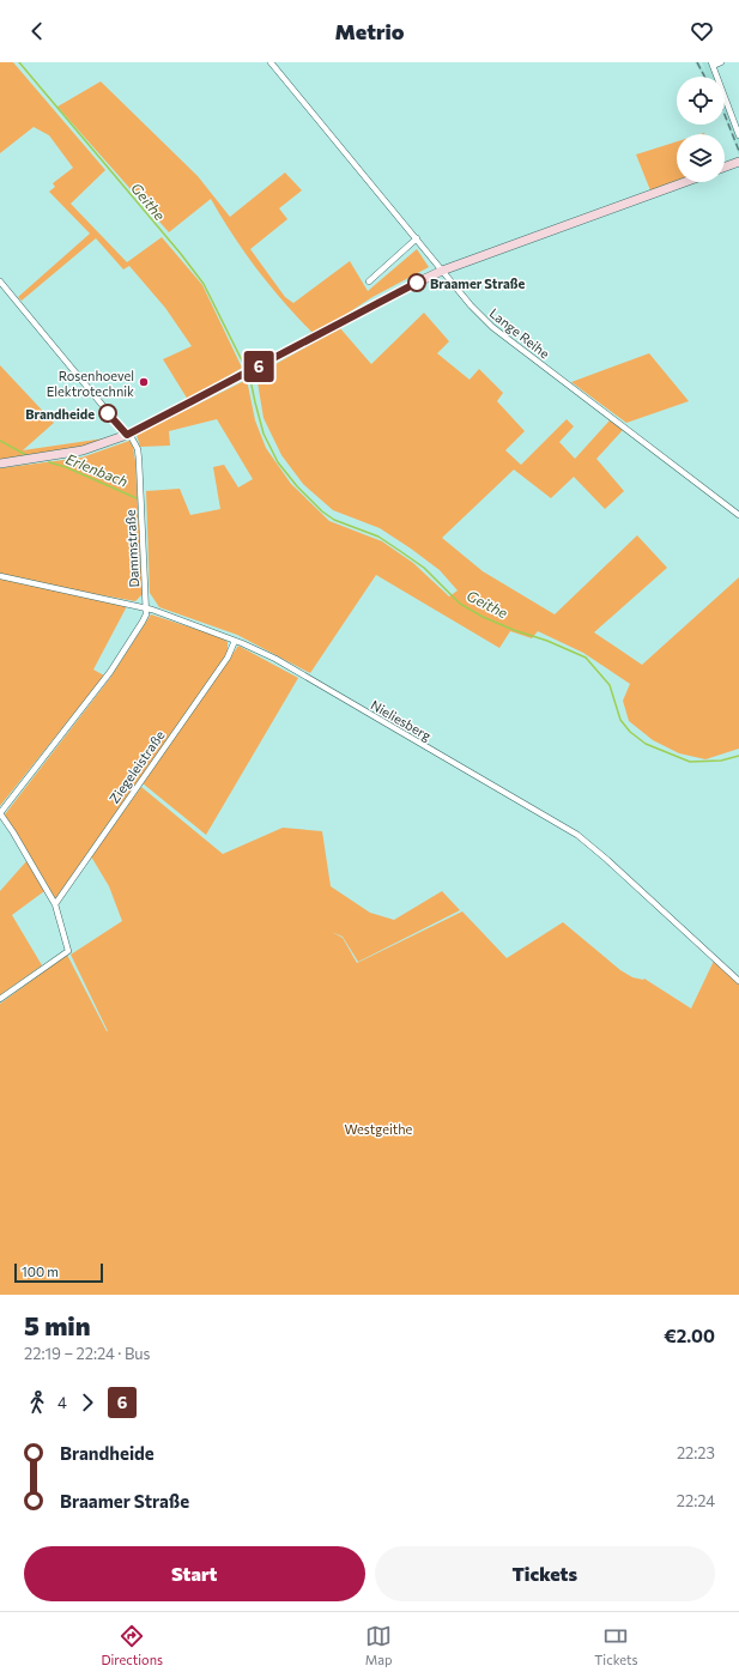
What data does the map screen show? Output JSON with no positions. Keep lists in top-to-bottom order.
{
  "streets": {
    "street": [
      "Lange Reihe",
      "Dammstraße",
      "Nieliesberg",
      "Ziegeleistraße"
    ]
  },
  "crossings": [
    ["Dammstraße", "Nieliesberg"],
    ["Nieliesberg", "Ziegeleistraße"]
  ],
  "water": ["Geithe", "Erlenbach"],
  "parks": ["Westgeithe"],
  "places": ["Braamer Straße", "Rosenhoevel Elektrotechnik", "Brandheide"],
  "lines": ["bus line 6"],
  "scale_bar": "100 m",
  "page": {
    "header": "Metrio",
    "on_map": "6",
    "scale": "100 m",
    "heading": ["5 min", "22:19 – 22:24 · Bus", "€2.00"],
    "legs": ["4", "6"],
    "list": [
      {
        "name": "Brandheide",
        "value": "22:23"
      },
      {
        "name": "Braamer Straße",
        "value": "22:24"
      }
    ],
    "buttons": ["Start", "Tickets"],
    "tabs": ["Directions", "Map", "Tickets"]
  }
}
